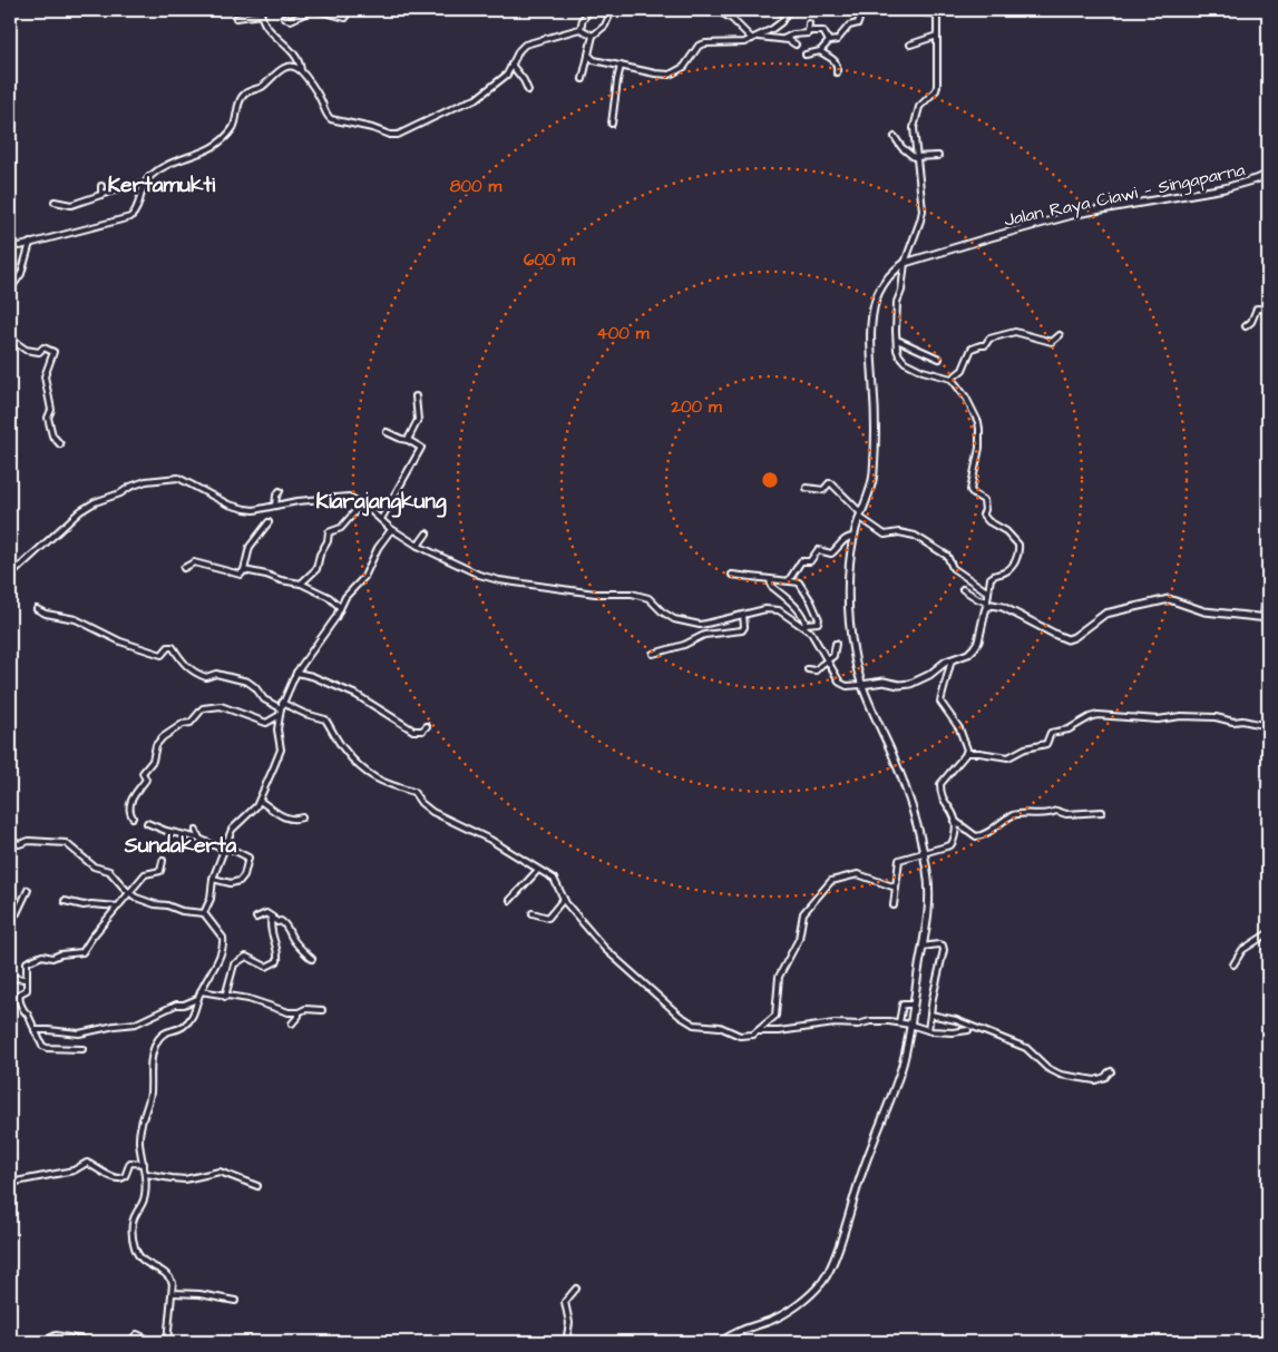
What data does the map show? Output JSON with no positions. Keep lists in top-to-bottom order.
{
  "streets": {
    "main road": ["Jalan Raya Ciawi — Singaparna"]
  },
  "districts": ["Kertamukti", "Kiarajangkung", "Sundakerta"],
  "rings": [
    "800 m",
    "600 m",
    "400 m",
    "200 m"
  ]
}
